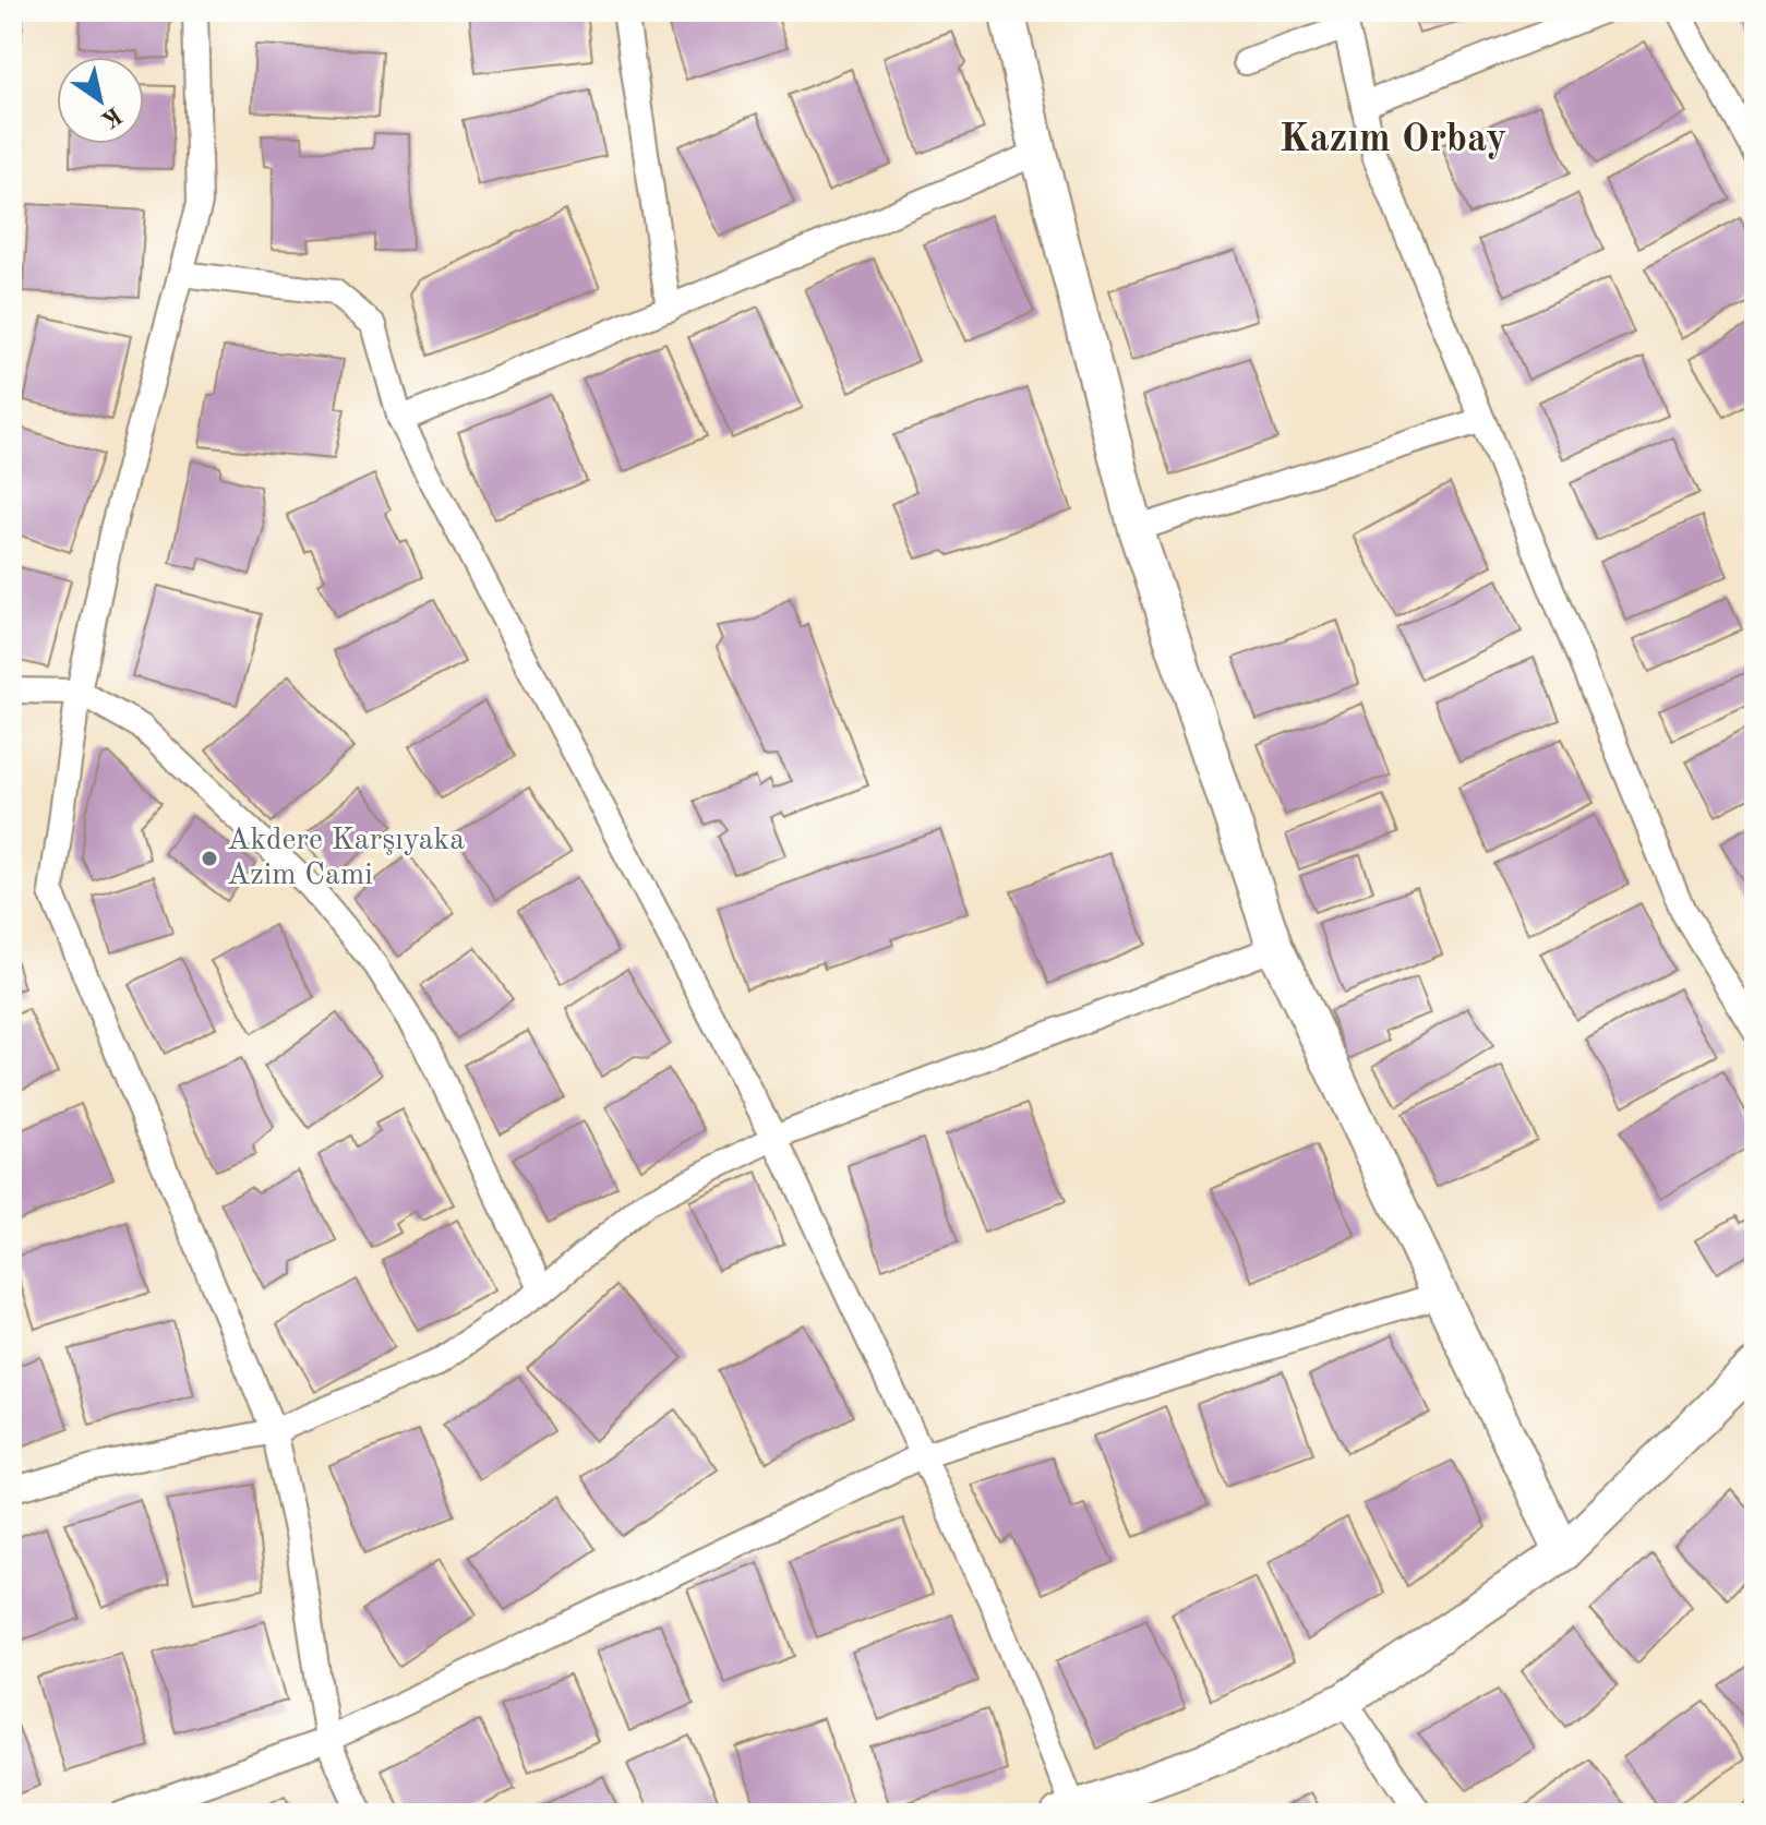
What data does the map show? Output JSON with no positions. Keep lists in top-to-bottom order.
{
  "districts": ["Kazım Orbay"],
  "places": ["Akdere Karşıyaka Azim Cami"],
  "north": "bottom right"
}
